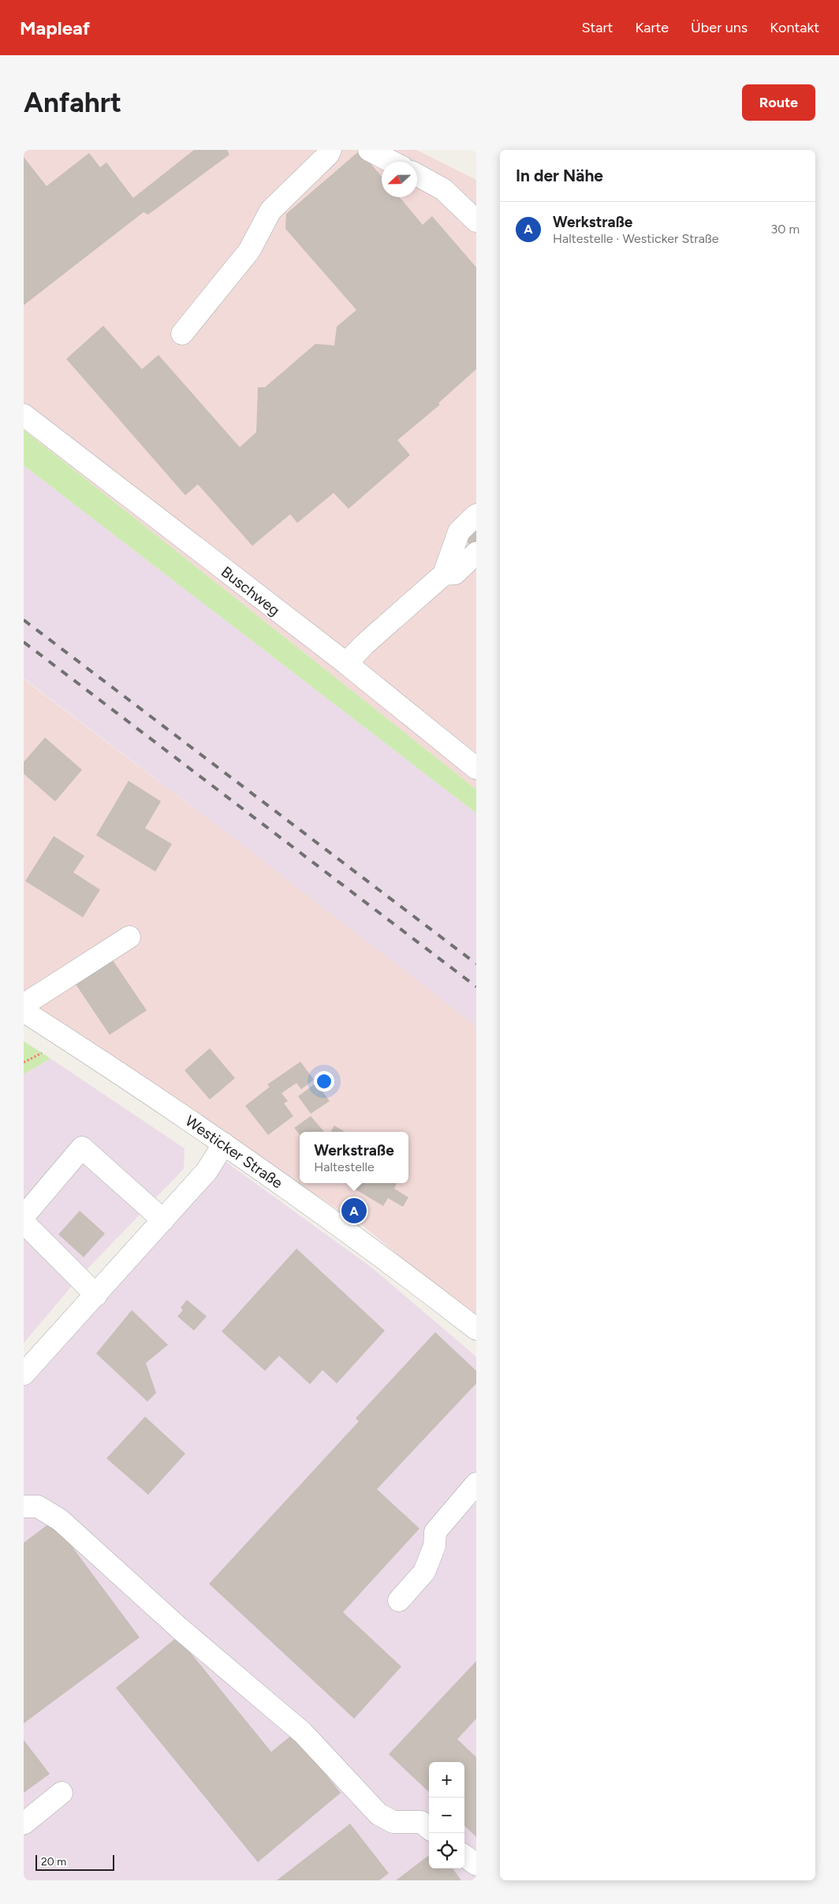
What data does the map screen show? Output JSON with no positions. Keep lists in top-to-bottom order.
{
  "streets": {
    "street": ["Buschweg", "Westicker Straße"]
  },
  "scale_bar": "20 m",
  "north": "left",
  "page": {
    "header": "Mapleaf",
    "nav": [
      "Start",
      "Karte",
      "Über uns",
      "Kontakt"
    ],
    "buttons": "Route",
    "title": "Anfahrt",
    "heading": "In der Nähe",
    "list": [
      {
        "mark": "A",
        "name": "Werkstraße",
        "note": "Haltestelle · Westicker Straße",
        "value": "30 m"
      }
    ],
    "popup": ["Werkstraße", "Haltestelle"],
    "pins": "A",
    "map_buttons": ["+", "−"],
    "scale": "20 m"
  }
}
